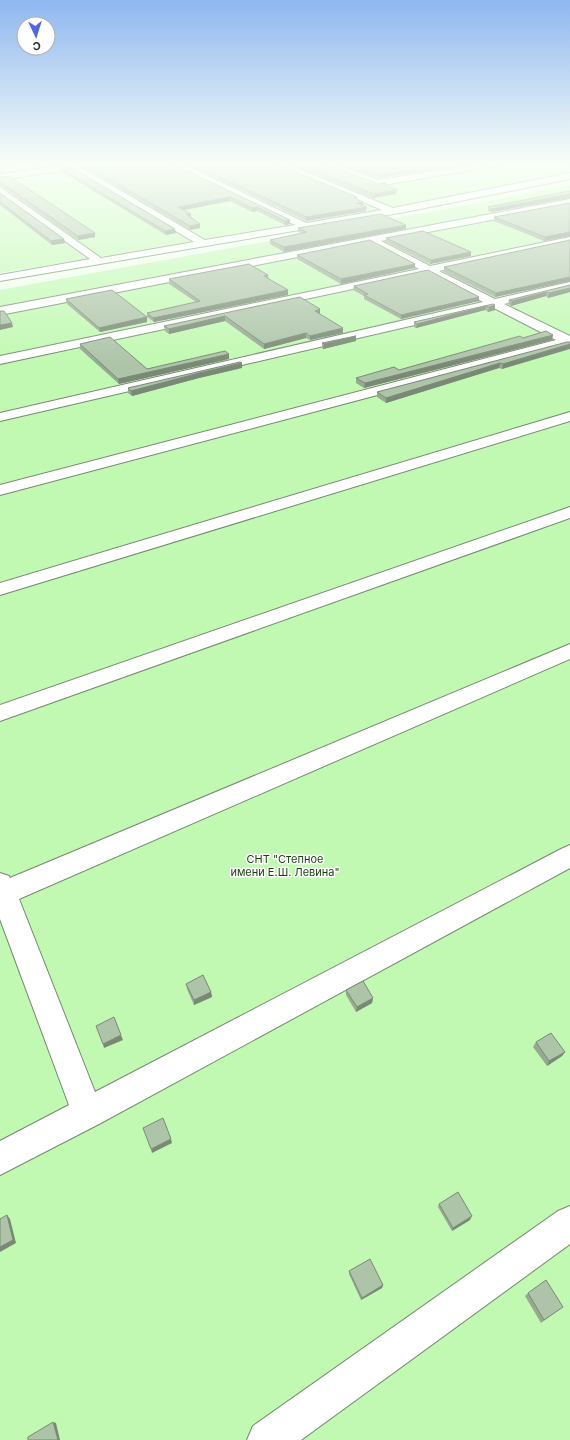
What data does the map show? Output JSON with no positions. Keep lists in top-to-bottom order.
{
  "parks": ["СНТ \"Степное имени Е.Ш. Левина\""],
  "north": "bottom"
}
